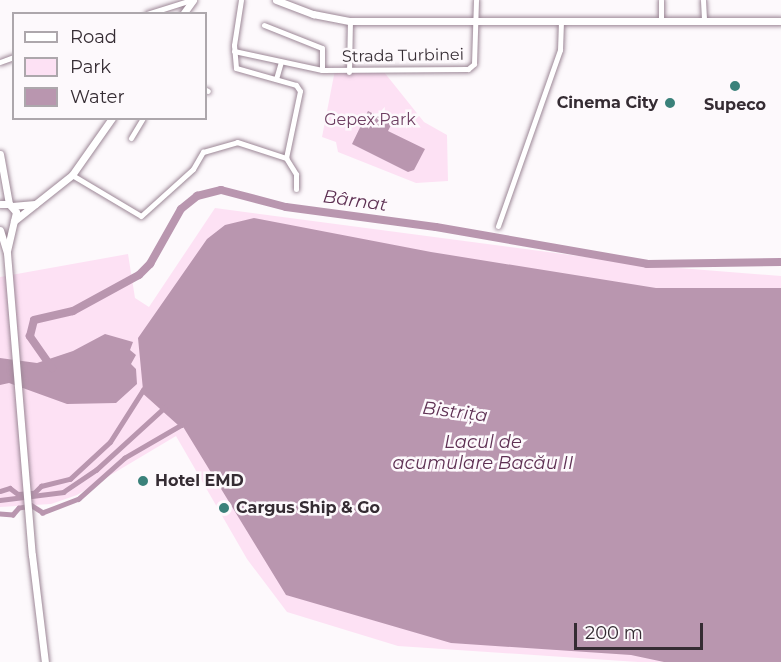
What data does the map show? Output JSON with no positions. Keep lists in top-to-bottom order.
{
  "streets": {
    "street": ["Strada Turbinei"]
  },
  "water": ["Bârnat", "Bistrița", "Lacul de acumulare Bacău II"],
  "parks": ["Gepex Park"],
  "places": [
    "Supeco",
    "Cinema City",
    "Hotel EMD",
    "Cargus Ship & Go"
  ],
  "legend": ["Road", "Park", "Water"],
  "scale_bar": "200 m"
}
